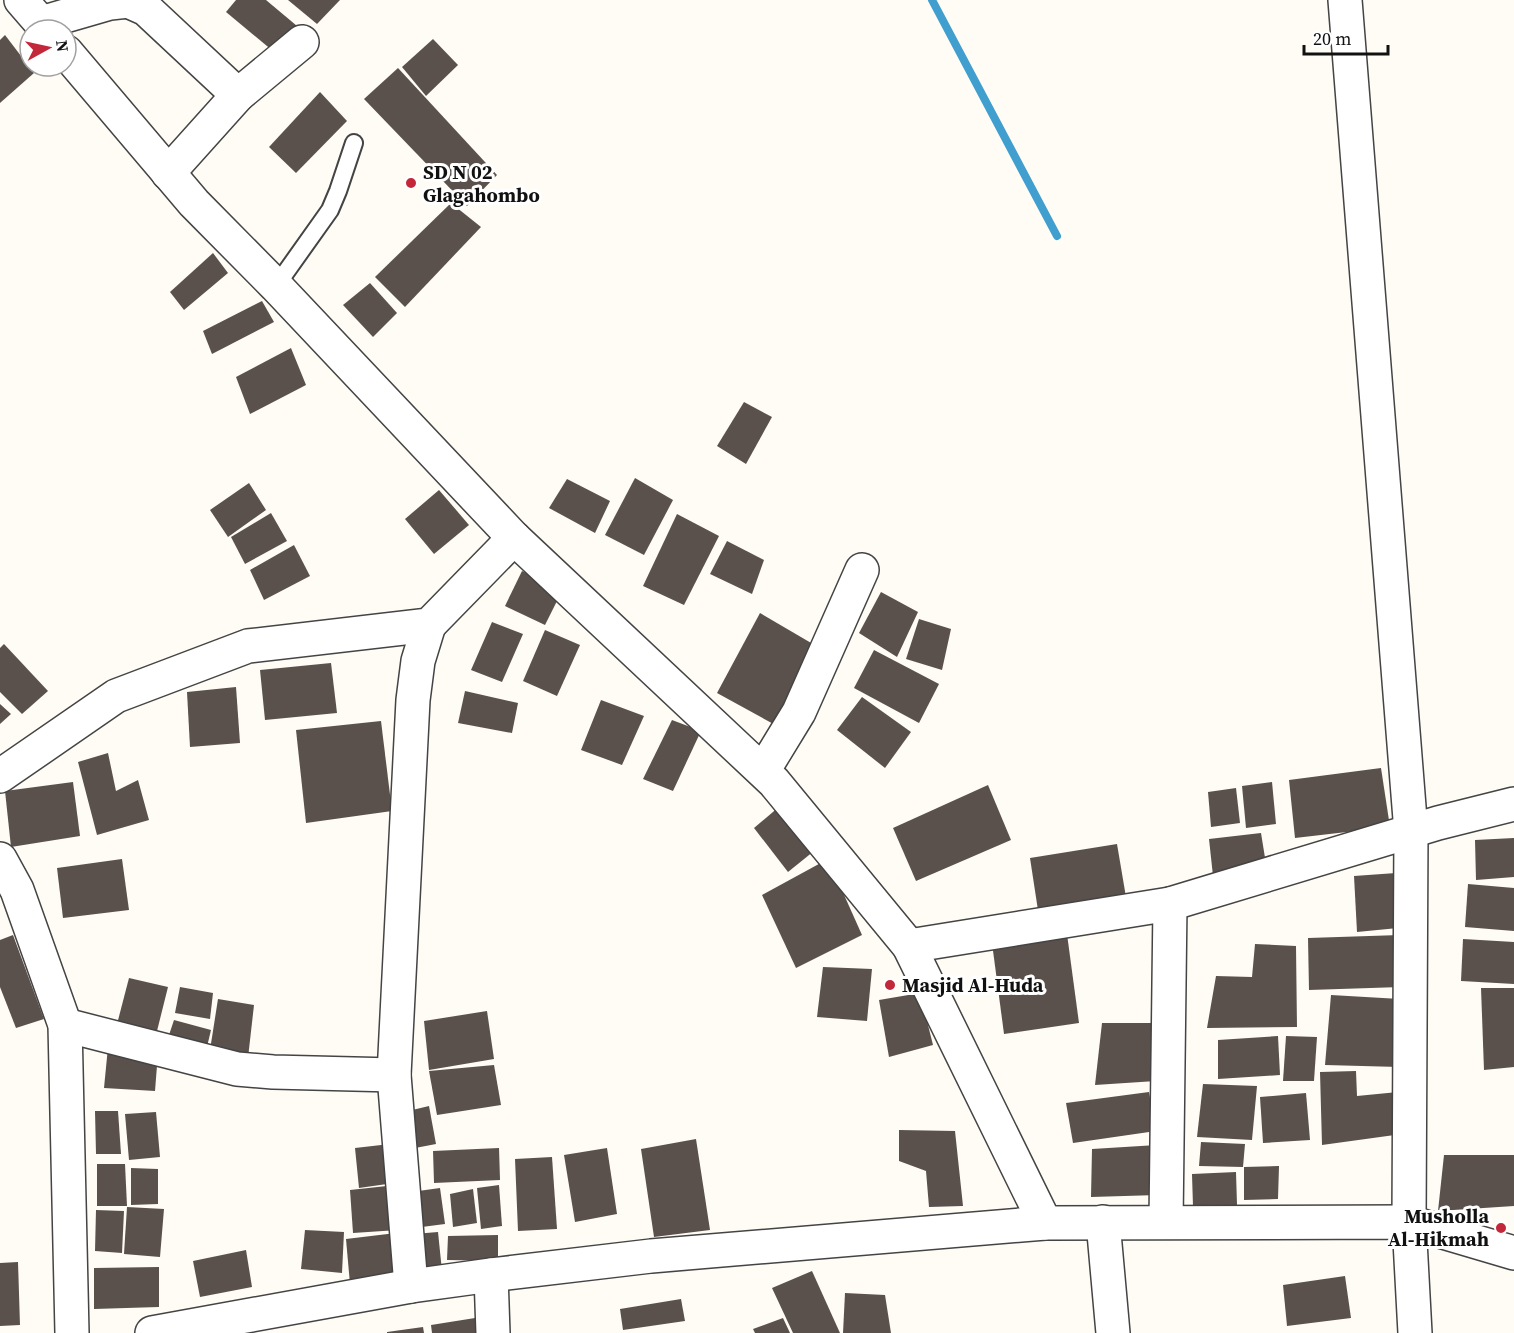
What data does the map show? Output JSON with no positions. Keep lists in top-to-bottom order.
{
  "places": ["SD N 02 Glagahombo", "Masjid Al-Huda", "Musholla Al-Hikmah"],
  "scale_bar": "20 m",
  "north": "right"
}
